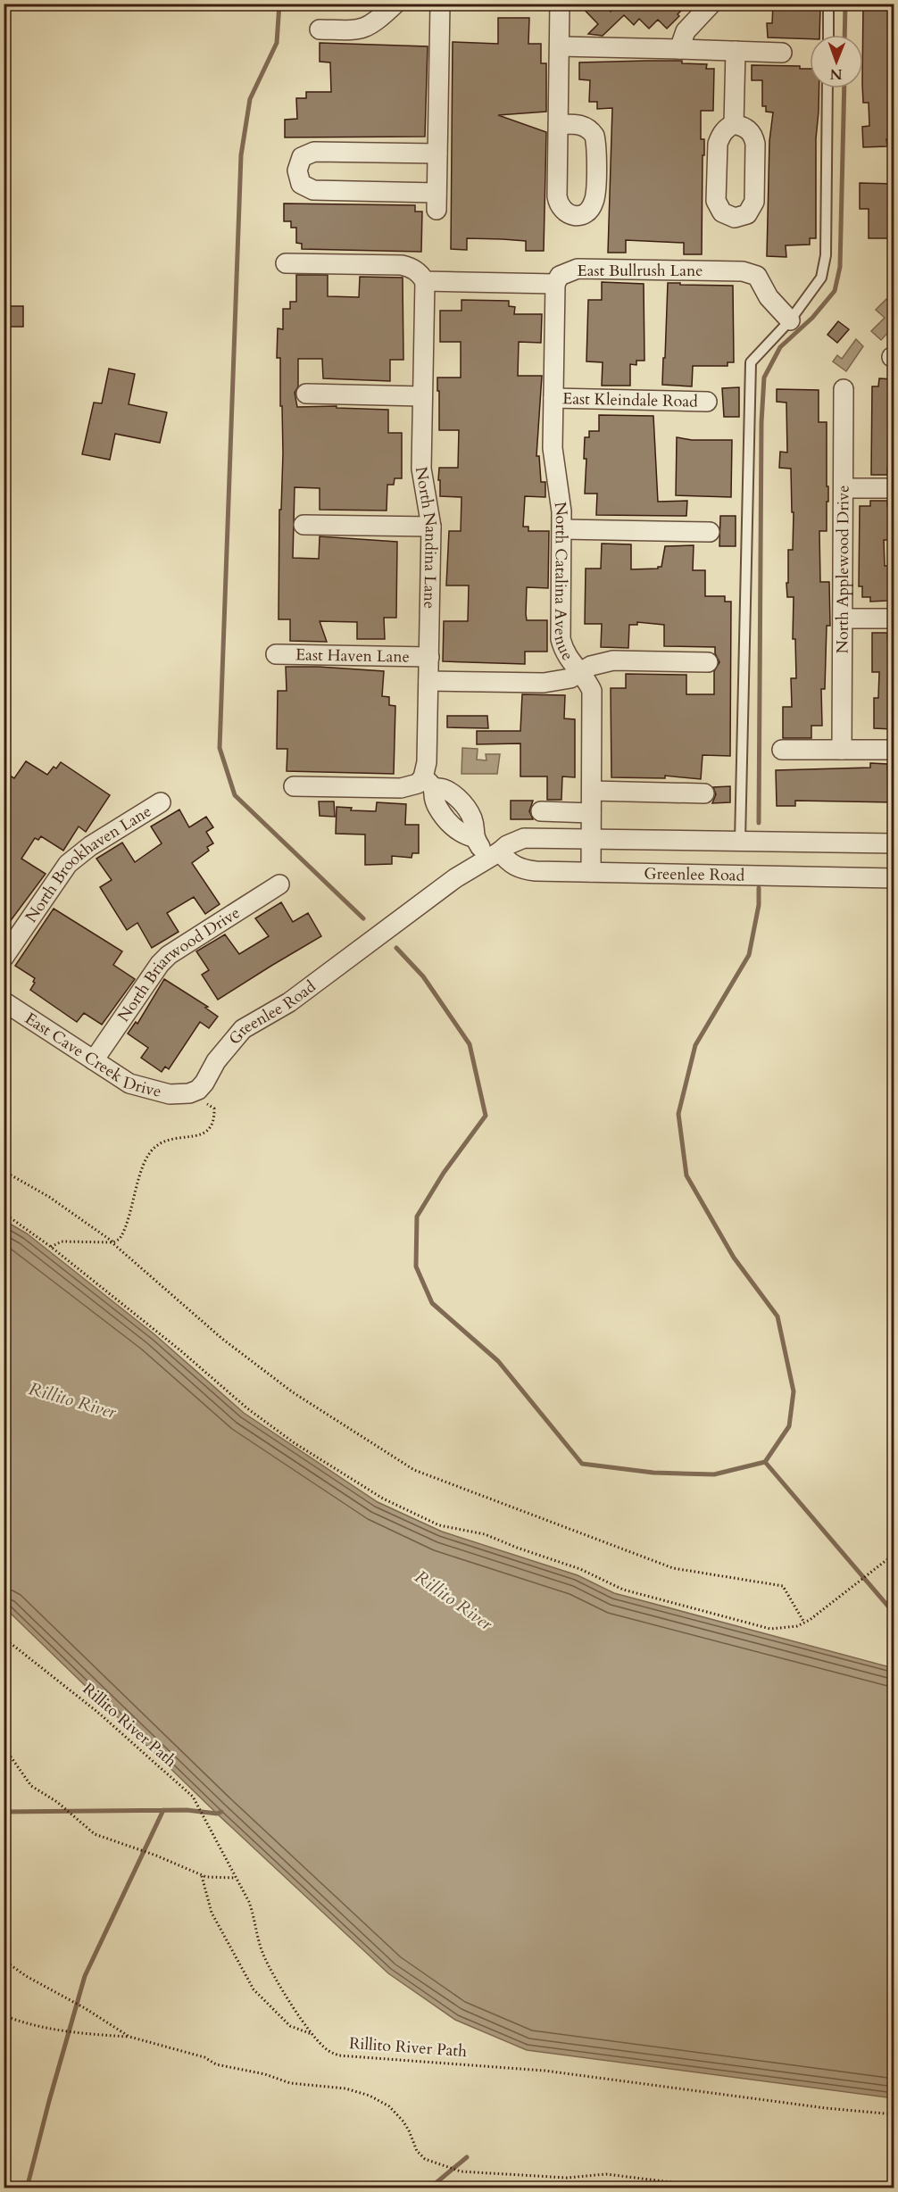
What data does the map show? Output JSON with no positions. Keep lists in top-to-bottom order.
{
  "streets": {
    "street": [
      "East Bullrush Lane",
      "East Kleindale Road",
      "North Nandina Lane",
      "North Applewood Drive",
      "North Catalina Avenue",
      "East Haven Lane",
      "North Brookhaven Lane",
      "Greenlee Road",
      "North Briarwood Drive",
      "East Cave Creek Drive"
    ],
    "path": ["Rillito River Path"]
  },
  "crossings": [
    ["East Bullrush Lane", "North Nandina Lane"],
    ["East Bullrush Lane", "North Catalina Avenue"],
    ["East Kleindale Road", "North Catalina Avenue"],
    ["North Nandina Lane", "East Haven Lane"],
    ["North Catalina Avenue", "East Haven Lane"],
    ["North Catalina Avenue", "Greenlee Road"],
    ["Greenlee Road", "East Cave Creek Drive"],
    ["North Briarwood Drive", "East Cave Creek Drive"]
  ],
  "water": ["Rillito River"],
  "north": "bottom"
}
